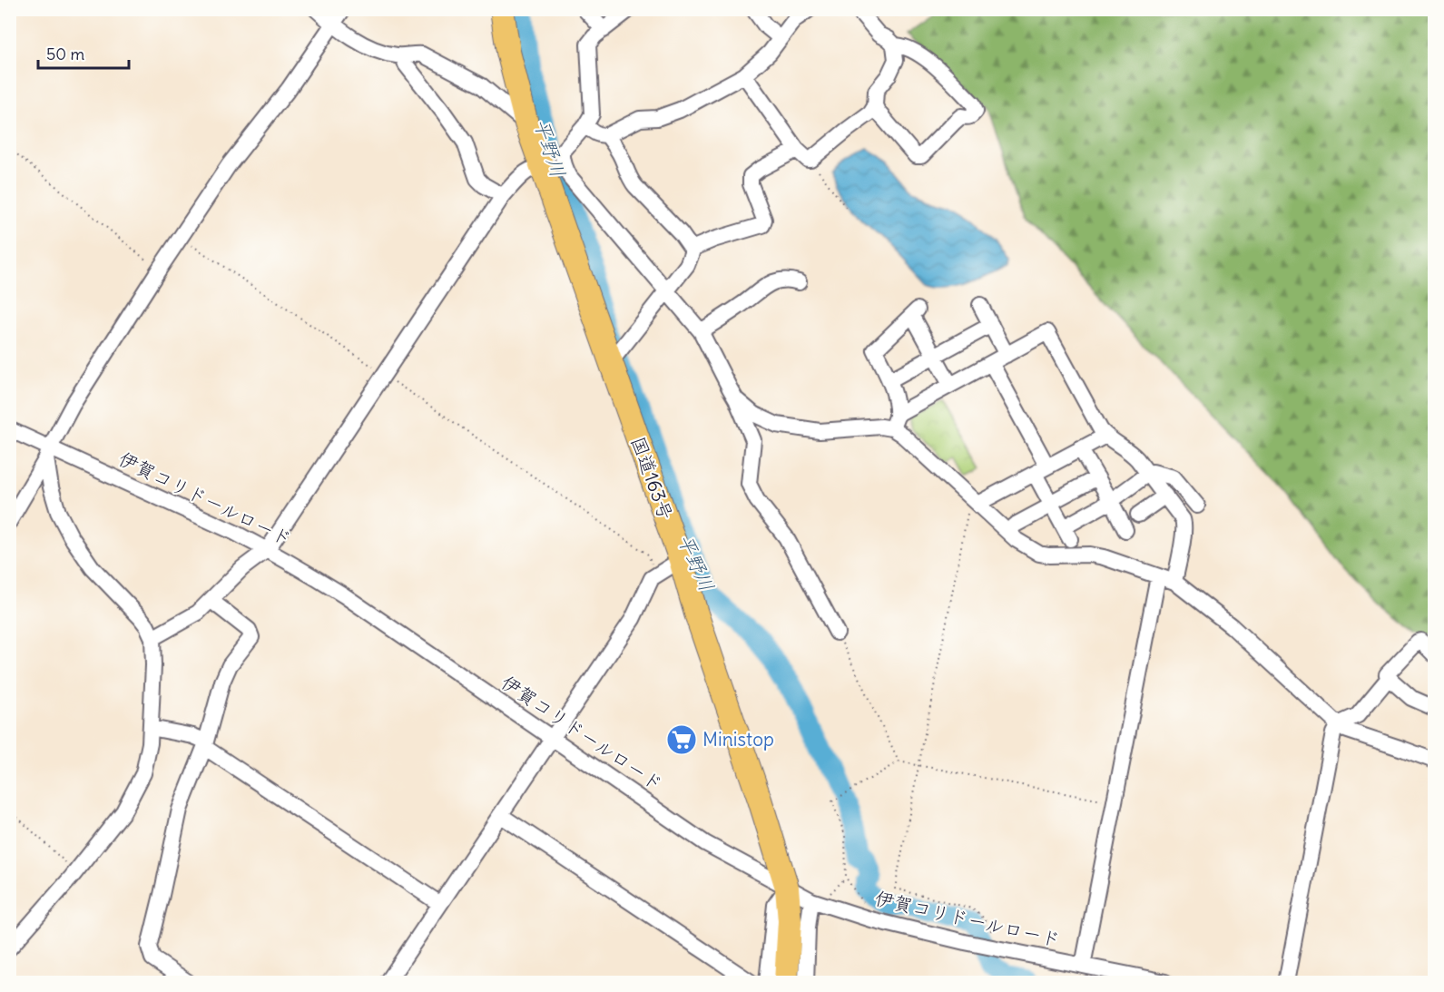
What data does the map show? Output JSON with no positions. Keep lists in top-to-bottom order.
{
  "streets": {
    "highway": ["国道163号"],
    "street": ["伊賀コリドールロード"]
  },
  "crossings": [
    ["国道163号", "伊賀コリドールロード"]
  ],
  "water": ["平野川"],
  "places": {
    "supermarket": ["Ministop"]
  },
  "scale_bar": "50 m"
}
